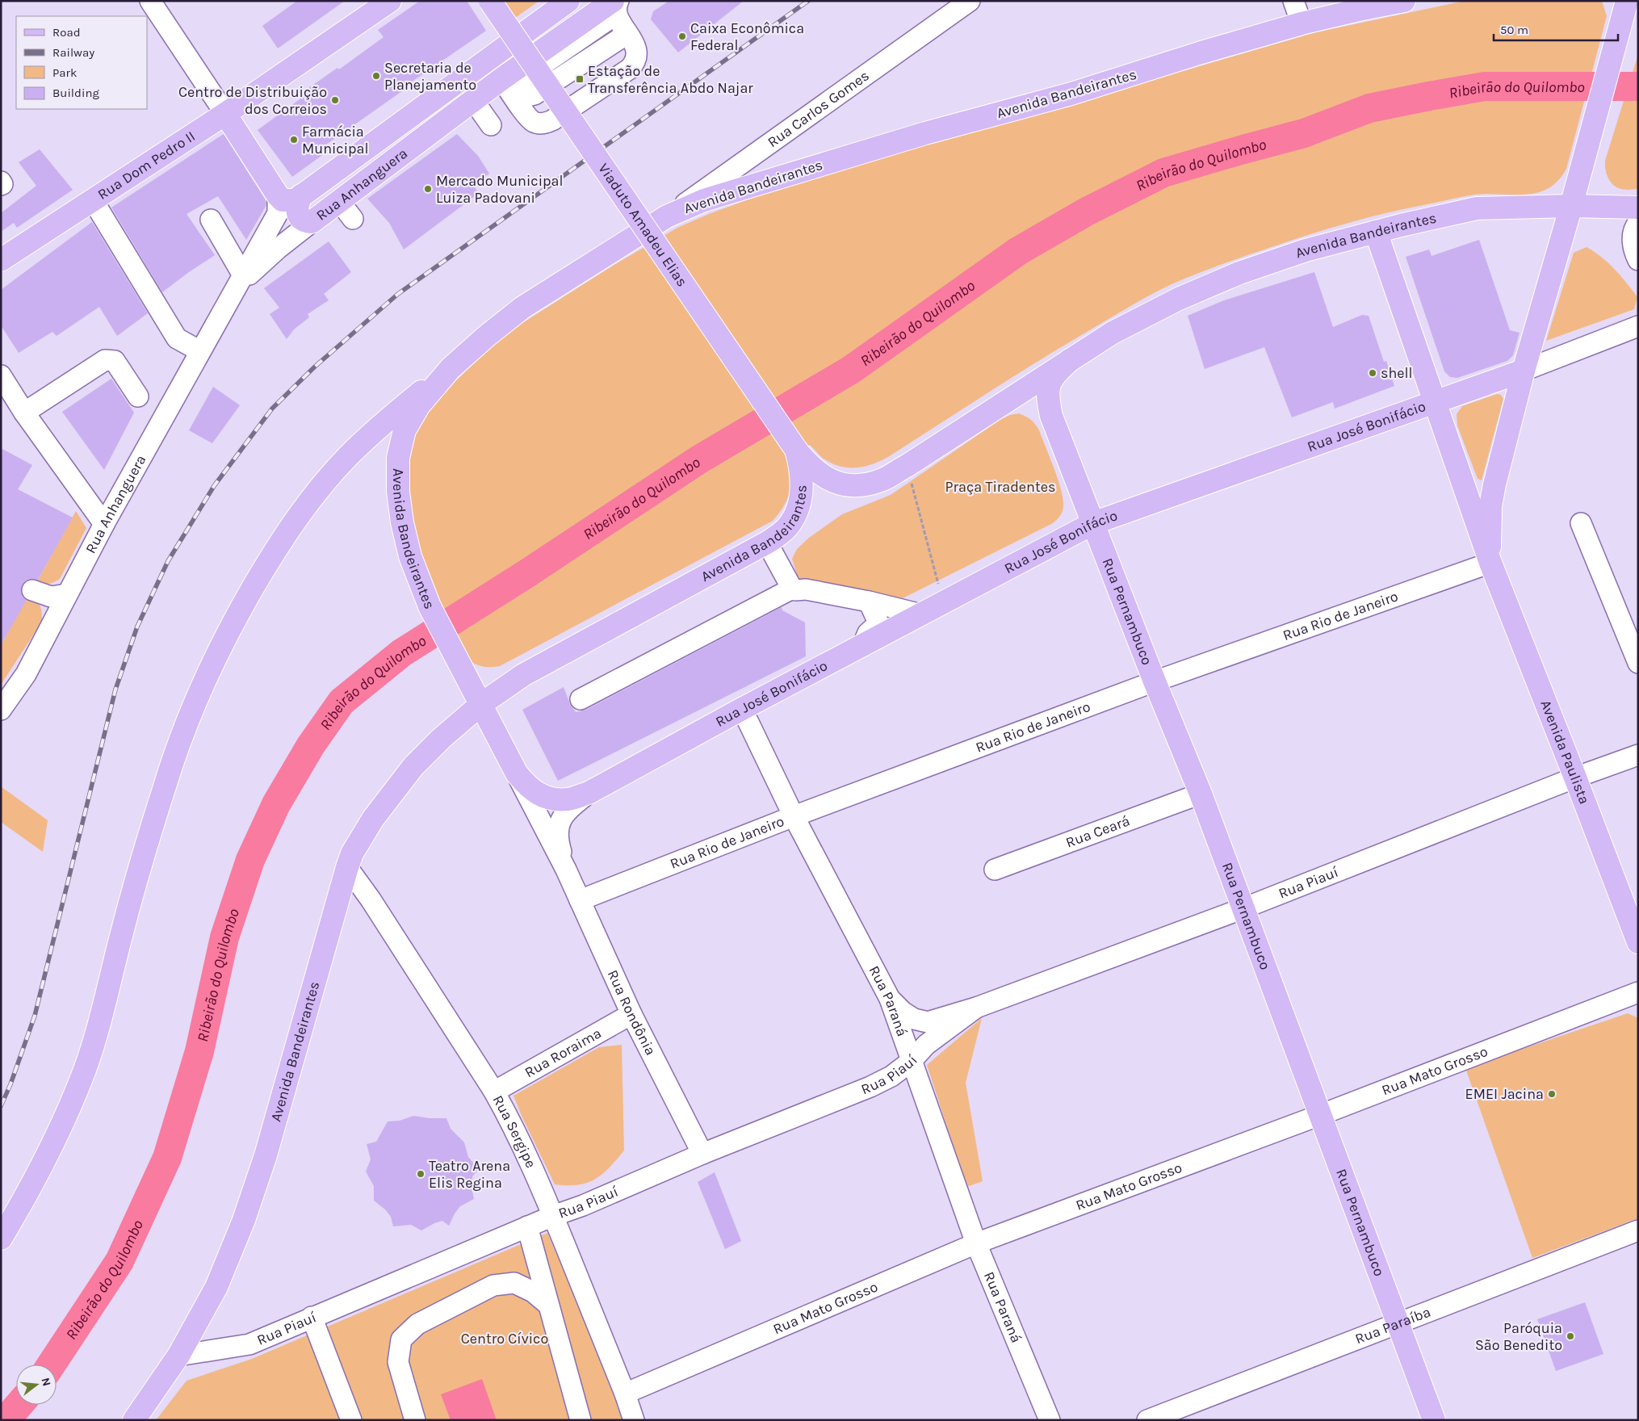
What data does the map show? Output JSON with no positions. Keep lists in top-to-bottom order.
{
  "streets": {
    "main road": [
      "Avenida Bandeirantes",
      "Rua Dom Pedro II",
      "Rua Anhanguera",
      "Viaduto Amadeu Elias",
      "Rua José Bonifácio",
      "Rua Pernambuco",
      "Avenida Paulista",
      "Rua Rondônia"
    ],
    "street": [
      "Rua Carlos Gomes",
      "Rua Rio de Janeiro",
      "Rua Ceará",
      "Rua Piauí",
      "Rua Paraná",
      "Rua Roraima",
      "Rua Mato Grosso",
      "Rua Sergipe",
      "Rua Paraíba"
    ]
  },
  "crossings": [
    ["Avenida Bandeirantes", "Rua Carlos Gomes"],
    ["Avenida Bandeirantes", "Viaduto Amadeu Elias"],
    ["Avenida Bandeirantes", "Rua Pernambuco"],
    ["Avenida Bandeirantes", "Avenida Paulista"],
    ["Avenida Bandeirantes", "Rua Piauí"],
    ["Avenida Bandeirantes", "Rua Rondônia"],
    ["Avenida Bandeirantes", "Rua Sergipe"],
    ["Rua José Bonifácio", "Rua Pernambuco"],
    ["Rua José Bonifácio", "Avenida Paulista"],
    ["Rua José Bonifácio", "Rua Paraná"],
    ["Rua José Bonifácio", "Rua Rondônia"],
    ["Rua Pernambuco", "Rua Rio de Janeiro"],
    ["Rua Pernambuco", "Rua Ceará"],
    ["Rua Pernambuco", "Rua Piauí"],
    ["Rua Pernambuco", "Rua Mato Grosso"],
    ["Rua Pernambuco", "Rua Paraíba"],
    ["Rua Rio de Janeiro", "Avenida Paulista"],
    ["Rua Rio de Janeiro", "Rua Paraná"],
    ["Rua Rio de Janeiro", "Rua Rondônia"],
    ["Avenida Paulista", "Rua Piauí"],
    ["Rua Piauí", "Rua Paraná"],
    ["Rua Piauí", "Rua Rondônia"],
    ["Rua Piauí", "Rua Sergipe"],
    ["Rua Paraná", "Rua Mato Grosso"],
    ["Rua Rondônia", "Rua Roraima"],
    ["Rua Roraima", "Rua Sergipe"],
    ["Rua Mato Grosso", "Rua Sergipe"]
  ],
  "water": ["Ribeirão do Quilombo"],
  "parks": ["Praça Tiradentes", "Centro Cívico"],
  "places": {
    "other": [
      "Caixa Econômica Federal",
      "Secretaria de Planejamento",
      "Centro de Distribuição dos Correios",
      "Farmácia Municipal",
      "Mercado Municipal Luiza Padovani",
      "shell",
      "EMEI Jacina",
      "Teatro Arena Elis Regina",
      "Paróquia São Benedito"
    ],
    "transit": ["Estação de Transferência Abdo Najar"]
  },
  "legend": [
    "Road",
    "Railway",
    "Park",
    "Building"
  ],
  "scale_bar": "50 m",
  "north": "right"
}
